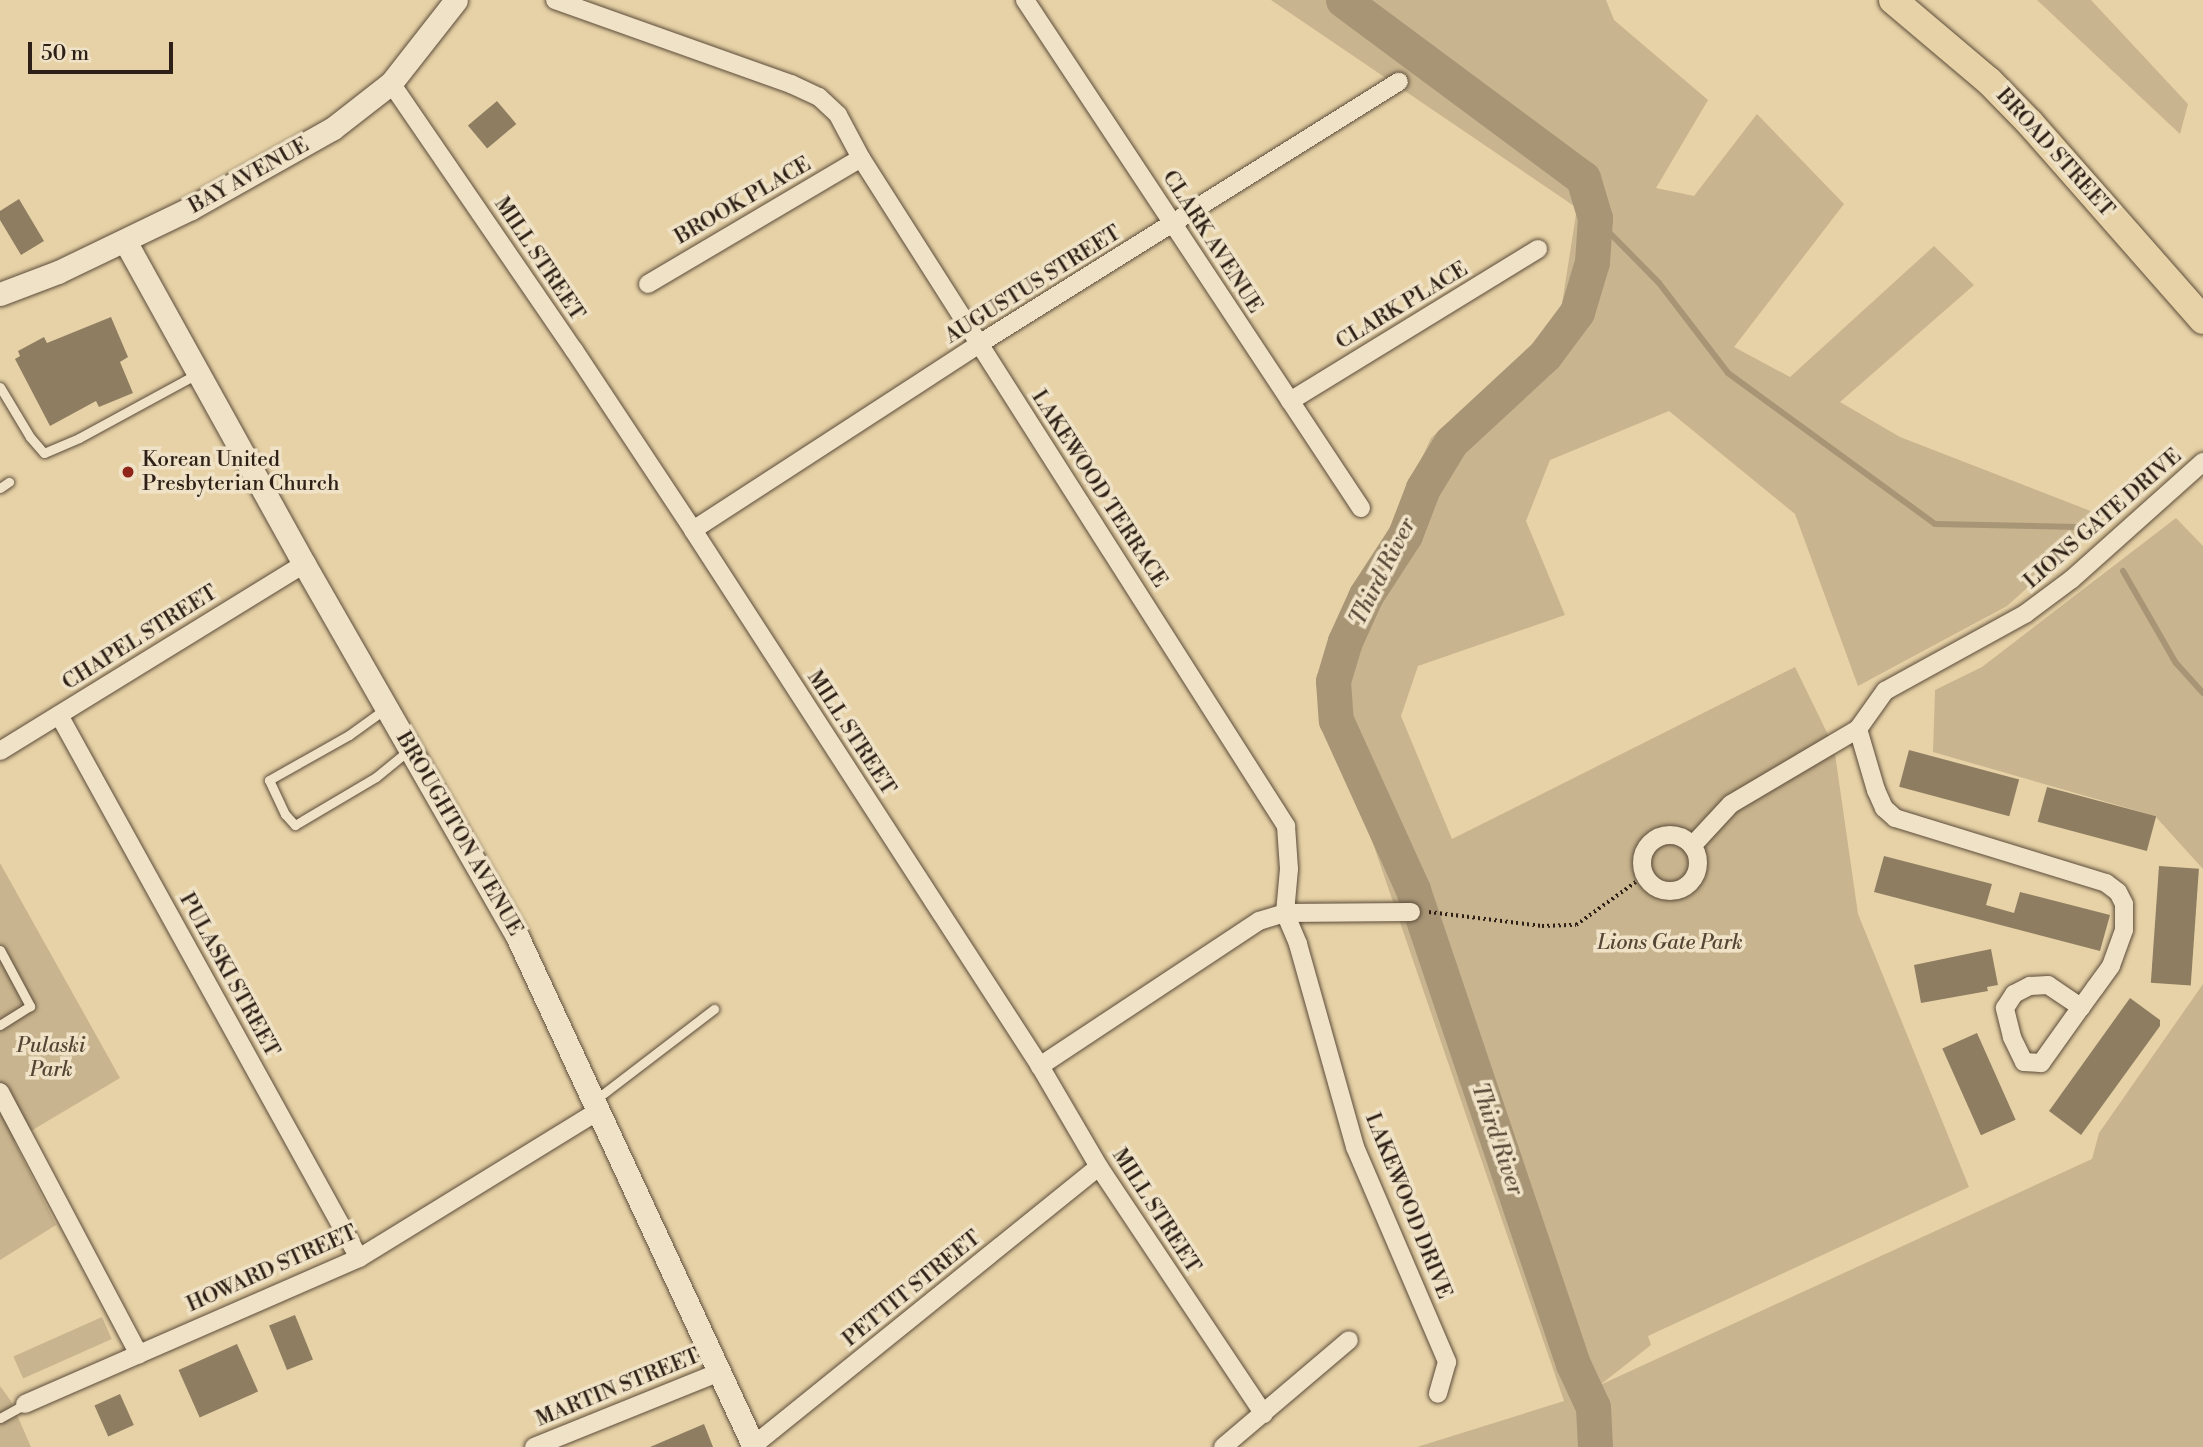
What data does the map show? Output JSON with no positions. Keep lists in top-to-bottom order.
{
  "streets": {
    "main road": ["BROAD STREET"],
    "street": [
      "BAY AVENUE",
      "BROOK PLACE",
      "CLARK AVENUE",
      "MILL STREET",
      "AUGUSTUS STREET",
      "CLARK PLACE",
      "LAKEWOOD TERRACE",
      "LIONS GATE DRIVE",
      "CHAPEL STREET",
      "BROUGHTON AVENUE",
      "PULASKI STREET",
      "LAKEWOOD DRIVE",
      "HOWARD STREET",
      "PETTIT STREET",
      "MARTIN STREET"
    ]
  },
  "crossings": [
    ["BAY AVENUE", "MILL STREET"],
    ["BAY AVENUE", "BROUGHTON AVENUE"],
    ["BROOK PLACE", "LAKEWOOD TERRACE"],
    ["CLARK AVENUE", "AUGUSTUS STREET"],
    ["CLARK AVENUE", "CLARK PLACE"],
    ["MILL STREET", "AUGUSTUS STREET"],
    ["MILL STREET", "PETTIT STREET"],
    ["AUGUSTUS STREET", "LAKEWOOD TERRACE"],
    ["LAKEWOOD TERRACE", "LAKEWOOD DRIVE"],
    ["CHAPEL STREET", "BROUGHTON AVENUE"],
    ["CHAPEL STREET", "PULASKI STREET"],
    ["BROUGHTON AVENUE", "HOWARD STREET"],
    ["BROUGHTON AVENUE", "PETTIT STREET"],
    ["BROUGHTON AVENUE", "MARTIN STREET"],
    ["PULASKI STREET", "HOWARD STREET"]
  ],
  "water": ["Third River"],
  "parks": ["Lions Gate Park", "Pulaski Park"],
  "places": ["Korean United Presbyterian Church"],
  "scale_bar": "50 m"
}
